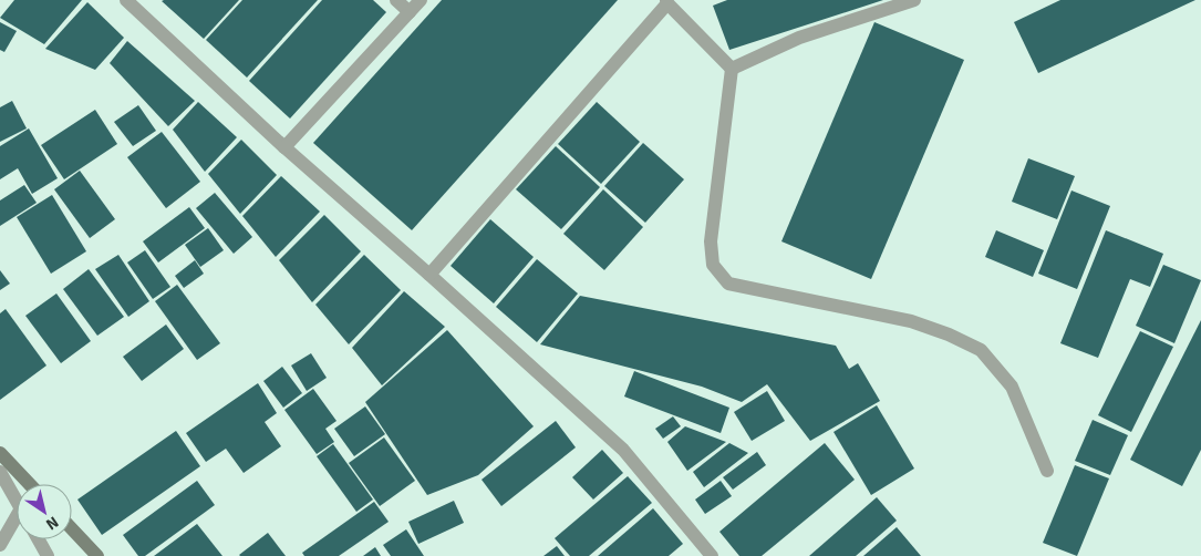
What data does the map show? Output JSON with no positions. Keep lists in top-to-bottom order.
{
  "north": "bottom right"
}
